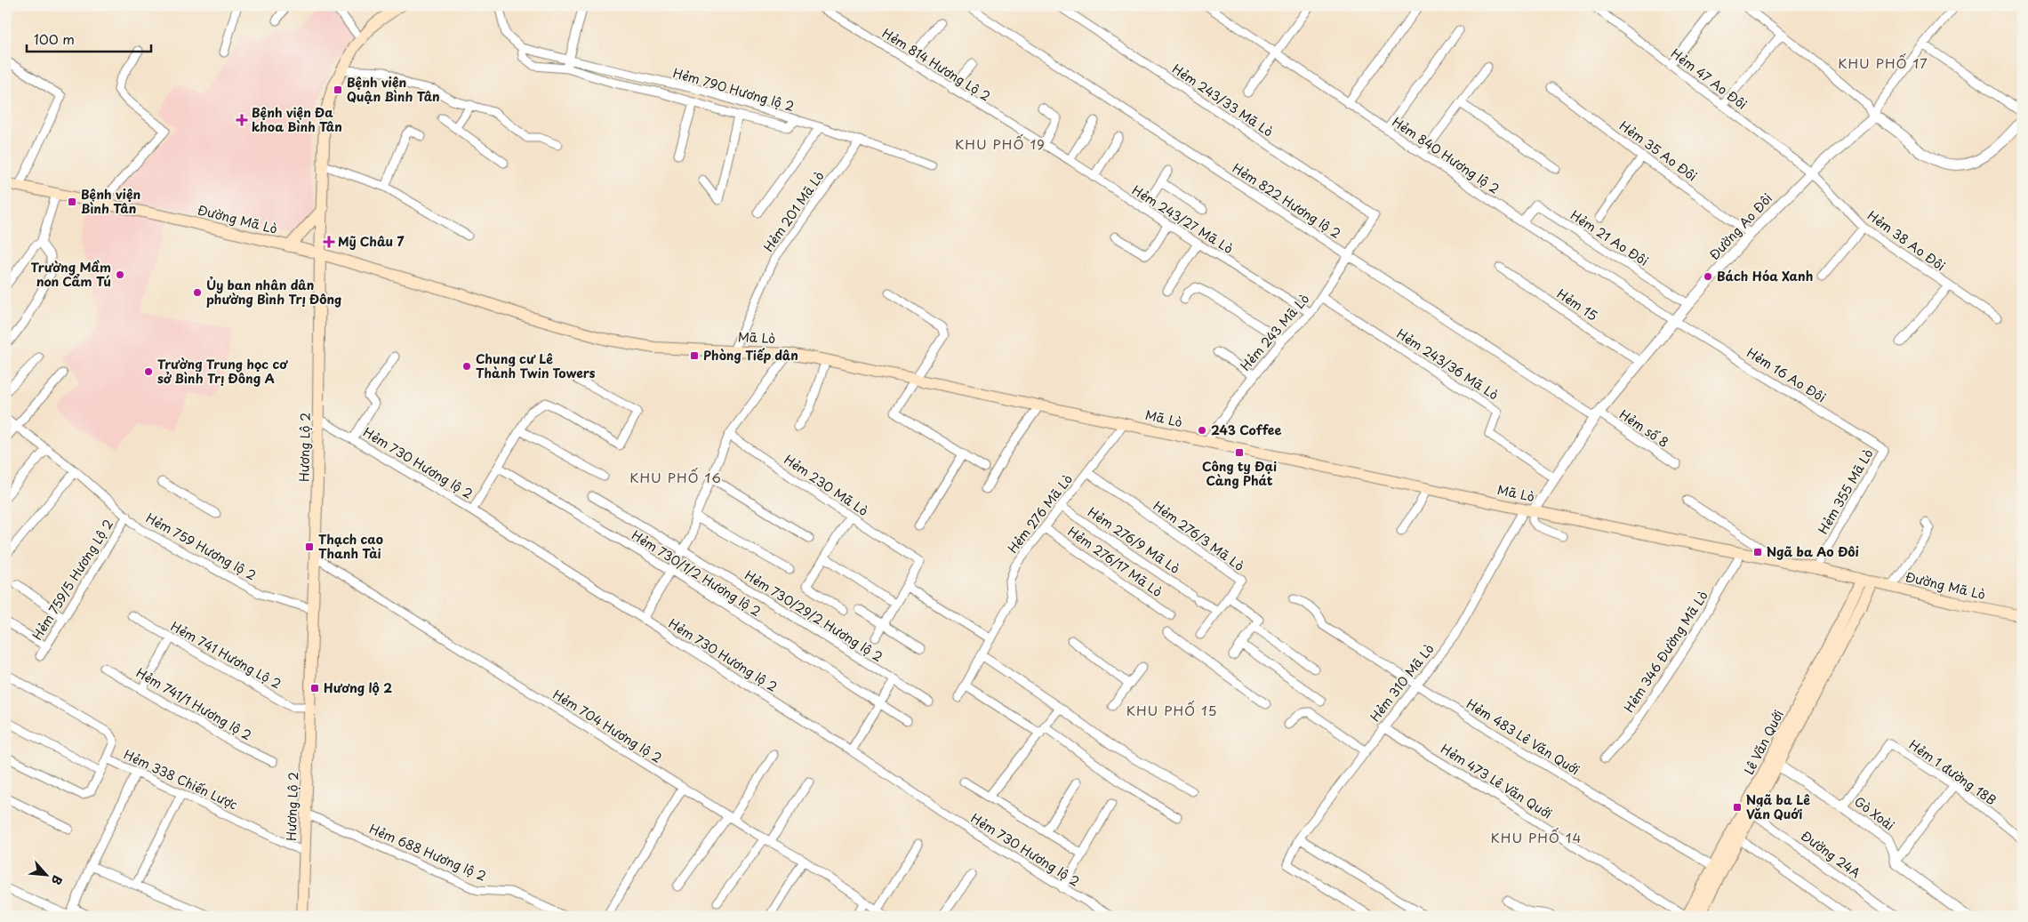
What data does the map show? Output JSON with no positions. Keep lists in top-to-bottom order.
{
  "streets": {
    "main road": [
      "Đường Mã Lò",
      "Mã Lò",
      "Hương Lộ 2",
      "Lê Văn Quới"
    ],
    "street": [
      "Hẻm 814 Hương Lộ 2",
      "Hẻm 47 Ao Đôi",
      "Hẻm 790 Hương lộ 2",
      "Hẻm 243/33 Mã Lò",
      "Hẻm 35 Ao Đôi",
      "Hẻm 840 Hương lộ 2",
      "Hẻm 822 Hương lộ 2",
      "Hẻm 201 Mã Lò",
      "Hẻm 243/27 Mã Lò",
      "Đường Ao Đôi",
      "Hẻm 21 Ao Đôi",
      "Hẻm 38 Ao Đôi",
      "Hẻm 15",
      "Hẻm 243 Mã Lò",
      "Hẻm 243/36 Mã Lò",
      "Hẻm 16 Ao Đôi",
      "Hẻm số 8",
      "Hẻm 730 Hương lộ 2",
      "Hẻm 230 Mã Lò",
      "Hẻm 355 Mã Lò",
      "Hẻm 276 Mã Lò",
      "Hẻm 276/3 Mã Lò",
      "Hẻm 276/9 Mã Lò",
      "Hẻm 759 Hương lộ 2",
      "Hẻm 276/17 Mã Lò",
      "Hẻm 730/1/2 Hương lộ 2",
      "Hẻm 759/5 Hương Lộ 2",
      "Hẻm 730/29/2 Hương lộ 2",
      "Hẻm 346 Đường Mã Lò",
      "Hẻm 741 Hương Lộ 2",
      "Hẻm 310 Mã Lò",
      "Hẻm 741/1 Hương lộ 2",
      "Hẻm 704 Hương lộ 2",
      "Hẻm 483 Lê Văn Quới",
      "Hẻm 1 đường 18B",
      "Hẻm 338 Chiến Lược",
      "Hẻm 473 Lê Văn Quới",
      "Gò Xoài",
      "Hẻm 688 Hương lộ 2",
      "Đường 24A"
    ]
  },
  "crossings": [
    ["Hẻm 814 Hương Lộ 2", "Hẻm 243/27 Mã Lò"],
    ["Hẻm 47 Ao Đôi", "Đường Ao Đôi"],
    ["Hẻm 47 Ao Đôi", "Hẻm 38 Ao Đôi"],
    ["Hẻm 790 Hương lộ 2", "Hẻm 201 Mã Lò"],
    ["Hẻm 243/33 Mã Lò", "Hẻm 243 Mã Lò"],
    ["Hẻm 35 Ao Đôi", "Đường Ao Đôi"],
    ["Hẻm 840 Hương lộ 2", "Đường Ao Đôi"],
    ["Hẻm 840 Hương lộ 2", "Hẻm 21 Ao Đôi"],
    ["Hẻm 840 Hương lộ 2", "Hẻm 16 Ao Đôi"],
    ["Hẻm 822 Hương lộ 2", "Đường Ao Đôi"],
    ["Hẻm 822 Hương lộ 2", "Hẻm 243 Mã Lò"],
    ["Hẻm 822 Hương lộ 2", "Hẻm số 8"],
    ["Hẻm 201 Mã Lò", "Mã Lò"],
    ["Đường Mã Lò", "Mã Lò"],
    ["Đường Mã Lò", "Hương Lộ 2"],
    ["Đường Mã Lò", "Lê Văn Quới"],
    ["Hẻm 243/27 Mã Lò", "Hẻm 243 Mã Lò"],
    ["Đường Ao Đôi", "Hẻm 21 Ao Đôi"],
    ["Đường Ao Đôi", "Hẻm 38 Ao Đôi"],
    ["Đường Ao Đôi", "Hẻm 15"],
    ["Đường Ao Đôi", "Mã Lò"],
    ["Đường Ao Đôi", "Hẻm 243/36 Mã Lò"],
    ["Đường Ao Đôi", "Hẻm 16 Ao Đôi"],
    ["Đường Ao Đôi", "Hẻm số 8"],
    ["Đường Ao Đôi", "Hẻm 310 Mã Lò"],
    ["Hẻm 243 Mã Lò", "Mã Lò"],
    ["Hẻm 243 Mã Lò", "Hẻm 243/36 Mã Lò"],
    ["Mã Lò", "Hẻm 355 Mã Lò"],
    ["Mã Lò", "Hẻm 276 Mã Lò"],
    ["Mã Lò", "Hẻm 346 Đường Mã Lò"],
    ["Mã Lò", "Hẻm 310 Mã Lò"],
    ["Mã Lò", "Lê Văn Quới"],
    ["Hẻm 16 Ao Đôi", "Hẻm 355 Mã Lò"],
    ["Hương Lộ 2", "Hẻm 730 Hương lộ 2"],
    ["Hương Lộ 2", "Hẻm 759 Hương lộ 2"],
    ["Hương Lộ 2", "Hẻm 741 Hương Lộ 2"],
    ["Hương Lộ 2", "Hẻm 704 Hương lộ 2"],
    ["Hương Lộ 2", "Hẻm 338 Chiến Lược"],
    ["Hương Lộ 2", "Hẻm 688 Hương lộ 2"],
    ["Hẻm 276 Mã Lò", "Hẻm 276/3 Mã Lò"],
    ["Hẻm 276 Mã Lò", "Hẻm 276/9 Mã Lò"],
    ["Hẻm 276 Mã Lò", "Hẻm 276/17 Mã Lò"],
    ["Hẻm 276/3 Mã Lò", "Hẻm 276/9 Mã Lò"],
    ["Hẻm 759 Hương lộ 2", "Hẻm 759/5 Hương Lộ 2"],
    ["Hẻm 310 Mã Lò", "Hẻm 483 Lê Văn Quới"],
    ["Hẻm 310 Mã Lò", "Hẻm 473 Lê Văn Quới"],
    ["Hẻm 483 Lê Văn Quới", "Lê Văn Quới"],
    ["Lê Văn Quới", "Hẻm 473 Lê Văn Quới"],
    ["Lê Văn Quới", "Gò Xoài"],
    ["Lê Văn Quới", "Đường 24A"],
    ["Hẻm 1 đường 18B", "Gò Xoài"]
  ],
  "districts": [
    "KHU PHỐ 17",
    "KHU PHỐ 19",
    "KHU PHỐ 16",
    "KHU PHỐ 15",
    "KHU PHỐ 14"
  ],
  "places": {
    "transit": [
      "Bệnh viện Quận Bình Tân",
      "Bệnh viện Bình Tân",
      "Phòng Tiếp dân",
      "Công ty Đại Càng Phát",
      "Thạch cao Thanh Tài",
      "Ngã ba Ao Đôi",
      "Hương lộ 2",
      "Ngã ba Lê Văn Quới"
    ],
    "health": ["Bệnh viện Đa khoa Bình Tân", "Mỹ Châu 7"],
    "other": [
      "Trường Mầm non Cẩm Tú",
      "Bách Hóa Xanh",
      "Ủy ban nhân dân phường Bình Trị Đông",
      "Chung cư Lê Thành Twin Towers",
      "Trường Trung học cơ sở Bình Trị Đông A",
      "243 Coffee"
    ]
  },
  "scale_bar": "100 m",
  "north": "bottom right"
}
